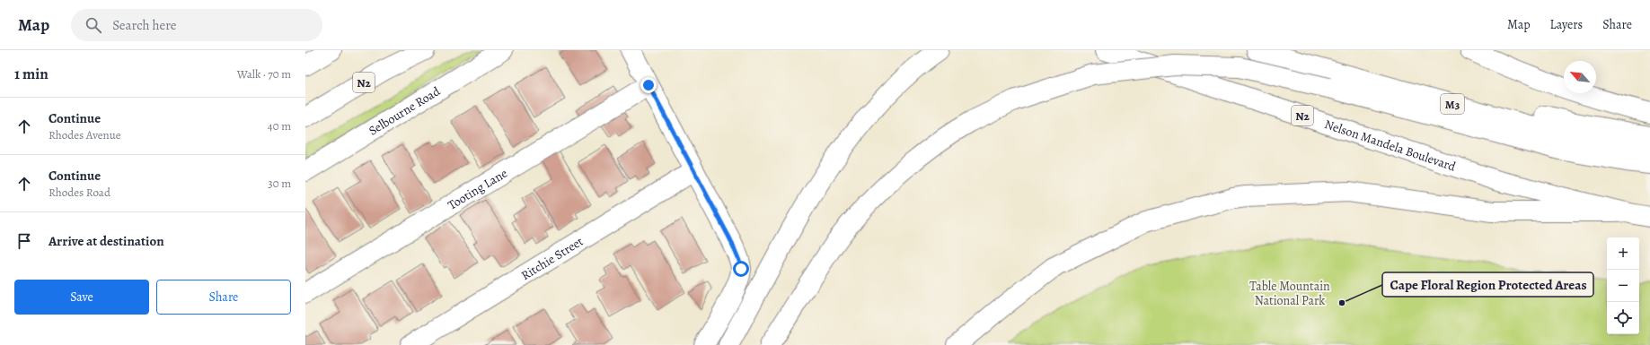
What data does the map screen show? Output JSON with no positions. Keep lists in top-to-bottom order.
{
  "streets": {
    "main road": [
      "N2",
      "M3",
      "Selbourne Road",
      "Nelson Mandela Boulevard",
      "Tooting Lane",
      "Ritchie Street"
    ]
  },
  "crossings": [
    ["N2", "Nelson Mandela Boulevard"]
  ],
  "parks": ["Table Mountain National Park"],
  "places": ["Cape Floral Region Protected Areas"],
  "north": "top left",
  "page": {
    "header": "Map",
    "search": "Search here",
    "nav": ["Map", "Layers", "Share"],
    "heading": ["1 min", "Walk · 70 m"],
    "list": [
      ["Continue", "Rhodes Avenue", "40 m"],
      ["Continue", "Rhodes Road", "30 m"],
      "Arrive at destination"
    ],
    "map_buttons": ["+", "−"],
    "buttons": ["Save", "Share"]
  }
}
